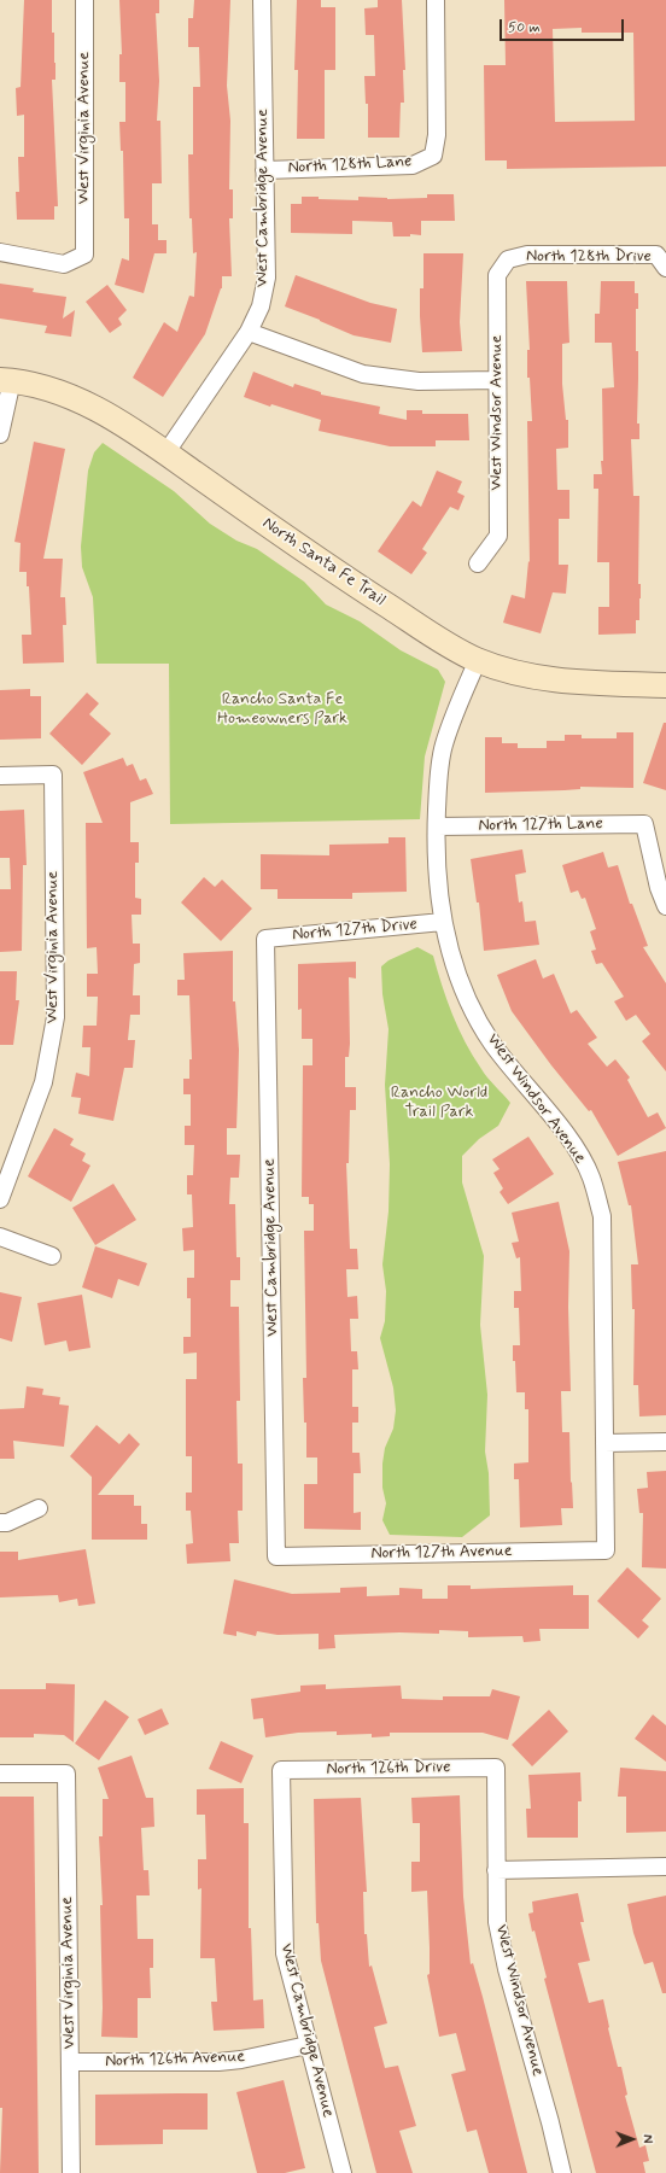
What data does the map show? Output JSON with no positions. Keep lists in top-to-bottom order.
{
  "streets": {
    "street": [
      "West Virginia Avenue",
      "North 128th Lane",
      "West Cambridge Avenue",
      "North 128th Drive",
      "West Windsor Avenue",
      "North Santa Fe Trail",
      "North 127th Lane",
      "North 127th Drive",
      "North 127th Avenue",
      "North 126th Drive",
      "North 126th Avenue"
    ]
  },
  "crossings": [
    ["West Virginia Avenue", "North 126th Avenue"],
    ["North 128th Lane", "West Cambridge Avenue"],
    ["West Cambridge Avenue", "North Santa Fe Trail"],
    ["West Cambridge Avenue", "North 127th Drive"],
    ["West Cambridge Avenue", "North 127th Avenue"],
    ["West Cambridge Avenue", "North 126th Drive"],
    ["West Cambridge Avenue", "North 126th Avenue"],
    ["North 128th Drive", "West Windsor Avenue"],
    ["West Windsor Avenue", "North Santa Fe Trail"],
    ["West Windsor Avenue", "North 127th Lane"],
    ["West Windsor Avenue", "North 127th Drive"],
    ["West Windsor Avenue", "North 127th Avenue"],
    ["West Windsor Avenue", "North 126th Drive"]
  ],
  "parks": ["Rancho Santa Fe Homeowners Park", "Rancho World Trail Park"],
  "scale_bar": "50 m",
  "north": "right"
}
